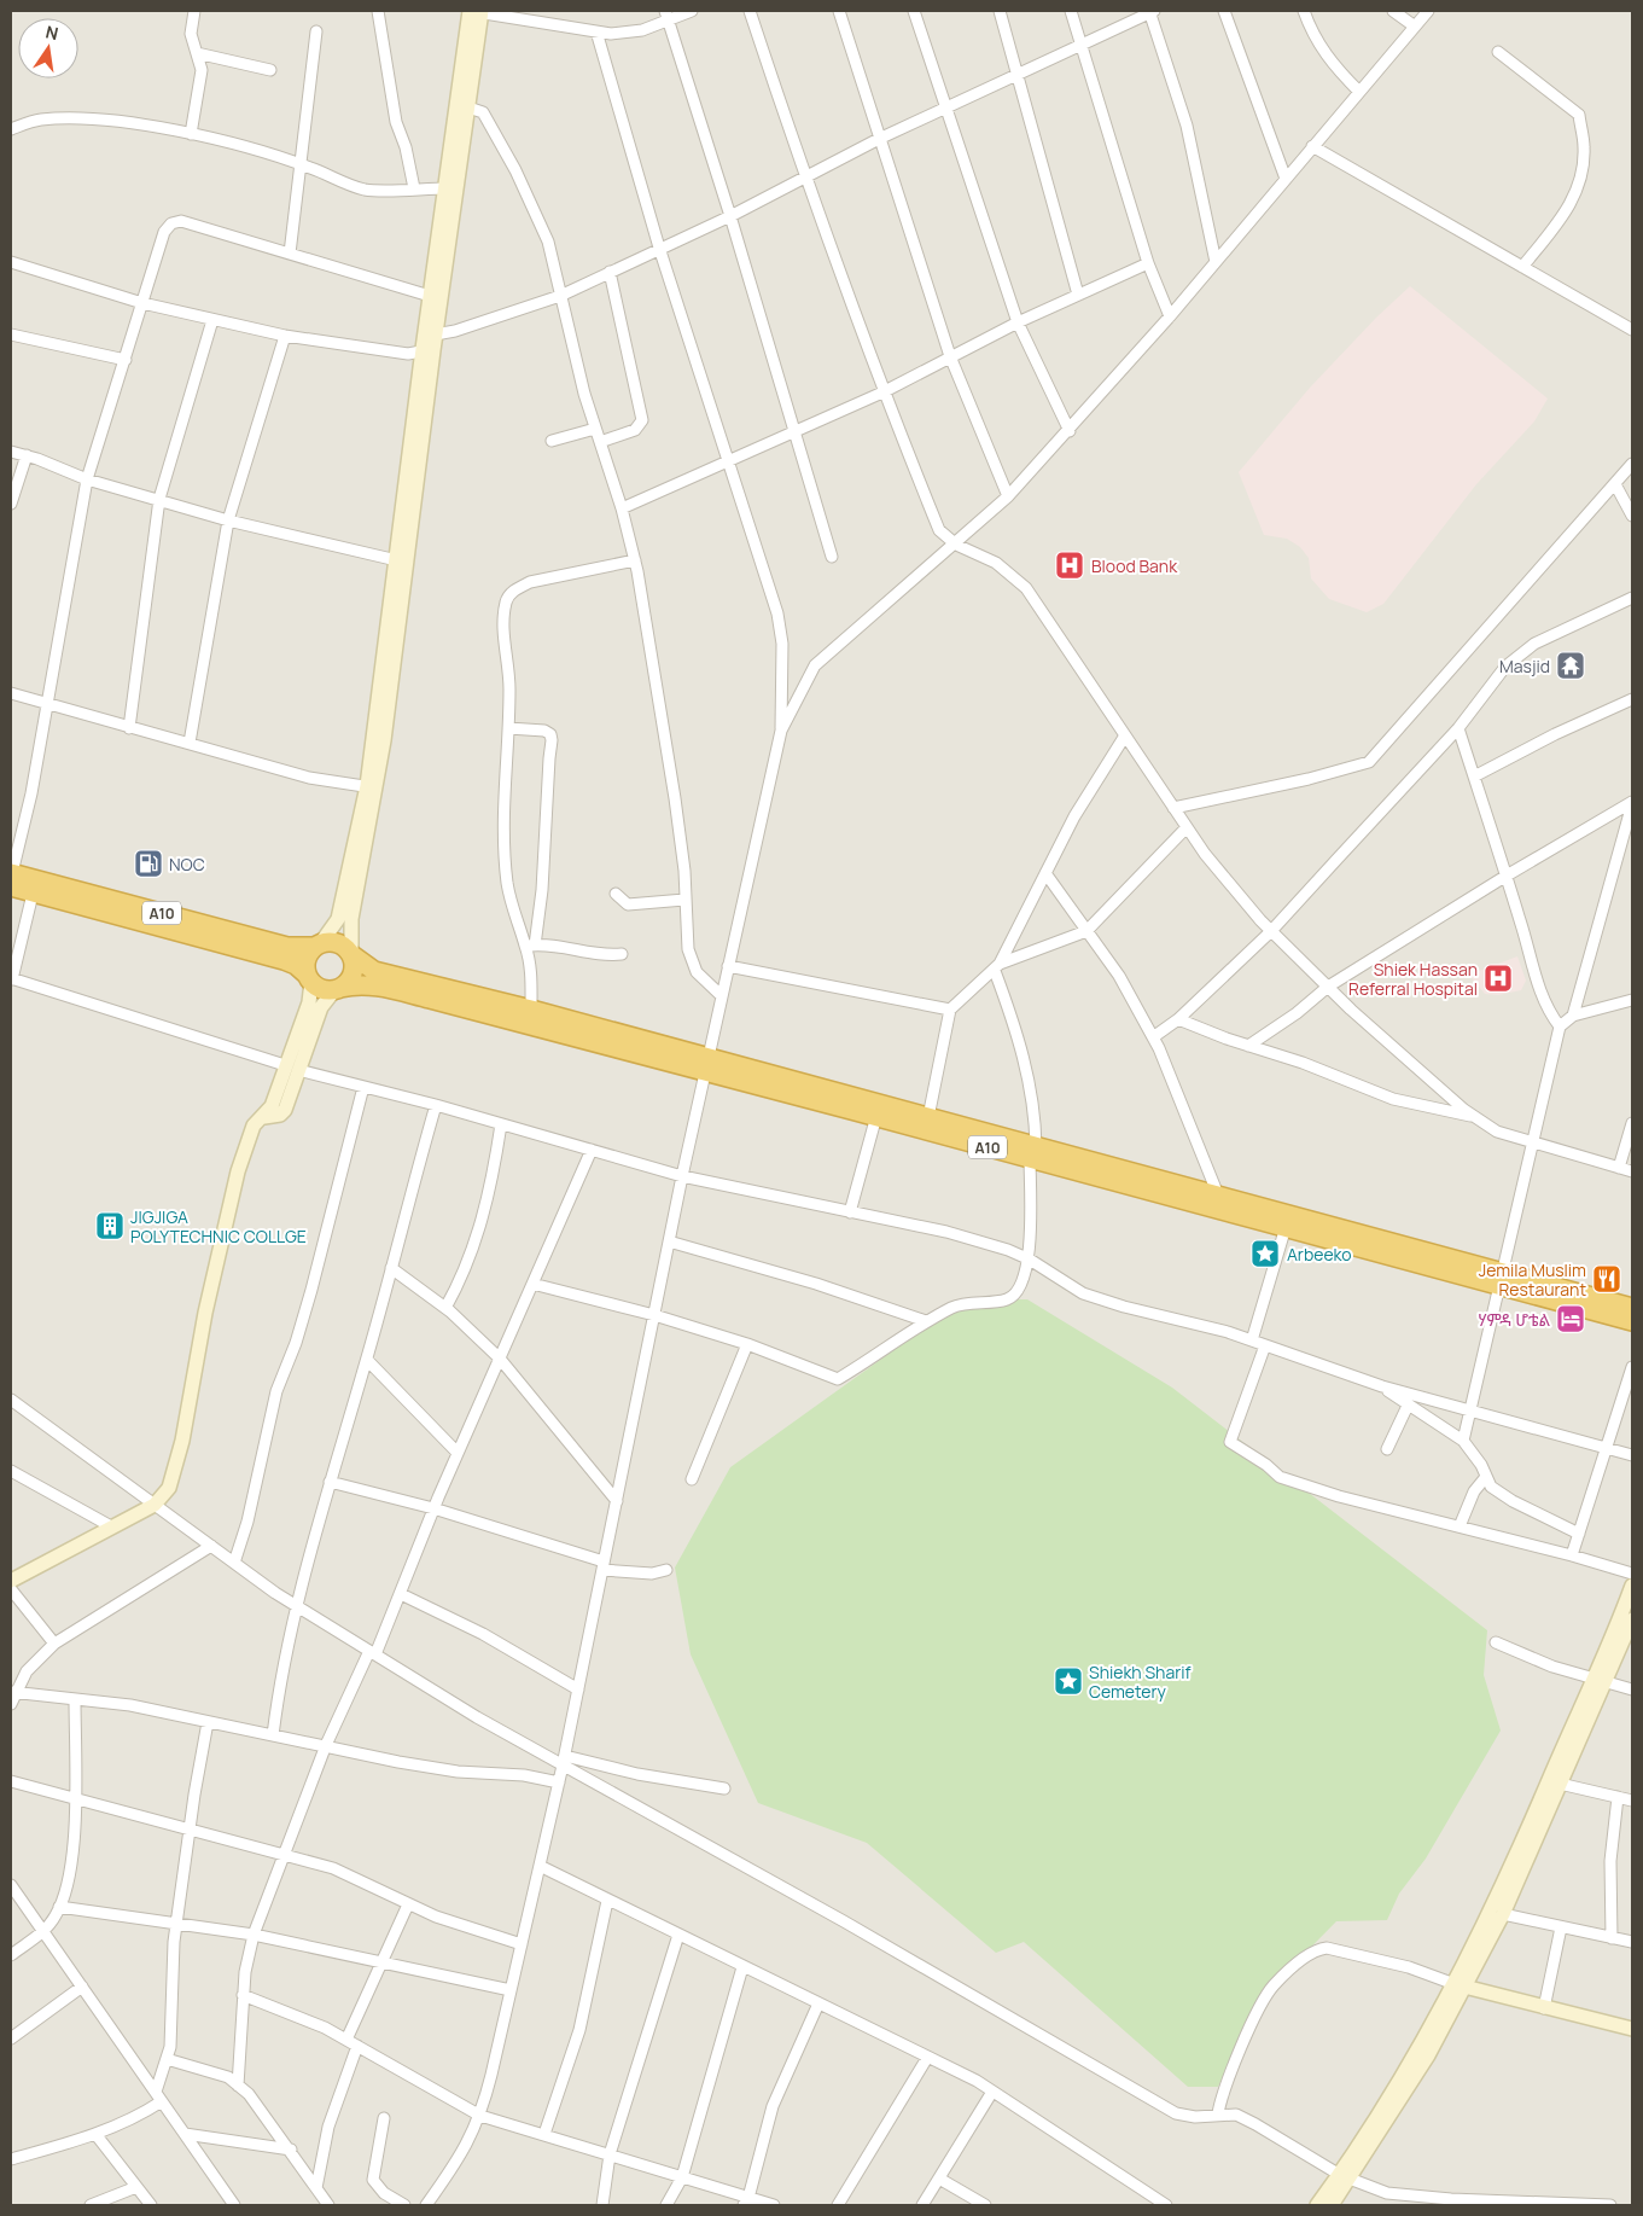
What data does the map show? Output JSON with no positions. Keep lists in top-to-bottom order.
{
  "streets": {
    "highway": ["A10"]
  },
  "places": {
    "hospital": ["Blood Bank", "Shiek Hassan Referral Hospital"],
    "temple": ["Masjid"],
    "fuel station": ["NOC"],
    "building": ["JIGJIGA POLYTECHNIC COLLGE"],
    "place": ["Arbeeko", "Shiekh Sharif Cemetery"],
    "restaurant": ["Jemila Muslim Restaurant"],
    "hotel": ["ሃምዳ ሆቴል"]
  },
  "north": "top"
}
